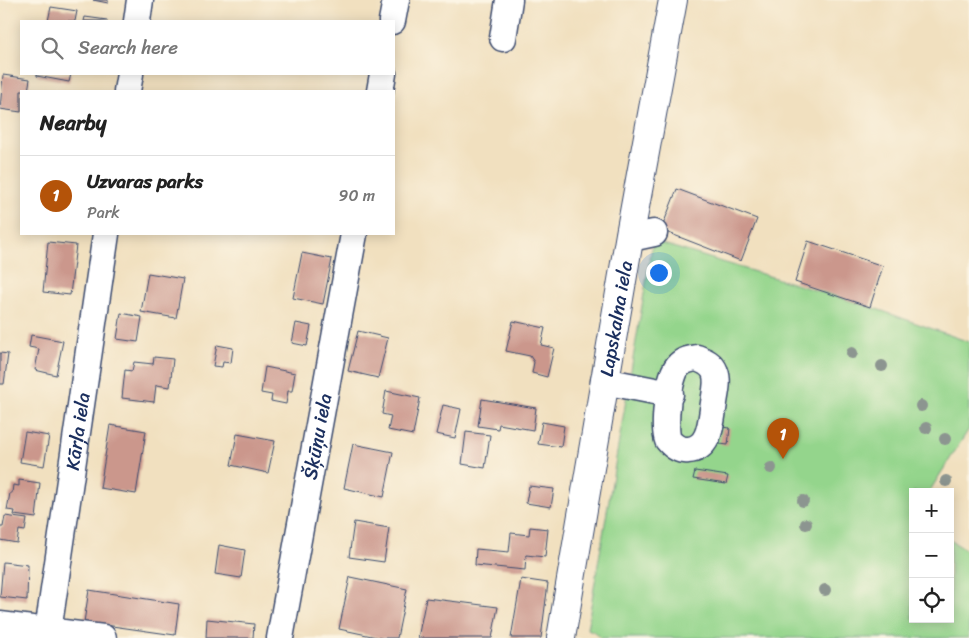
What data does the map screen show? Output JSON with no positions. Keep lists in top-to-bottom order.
{
  "streets": {
    "main road": ["Lapskalna iela"],
    "street": ["Kārļa iela", "Šķūņu iela"]
  },
  "page": {
    "search": "Search here",
    "heading": "Nearby",
    "list": [
      {
        "mark": "1",
        "name": "Uzvaras parks",
        "note": "Park",
        "value": "90 m"
      }
    ],
    "pins": "1",
    "map_buttons": ["+", "−"]
  }
}
